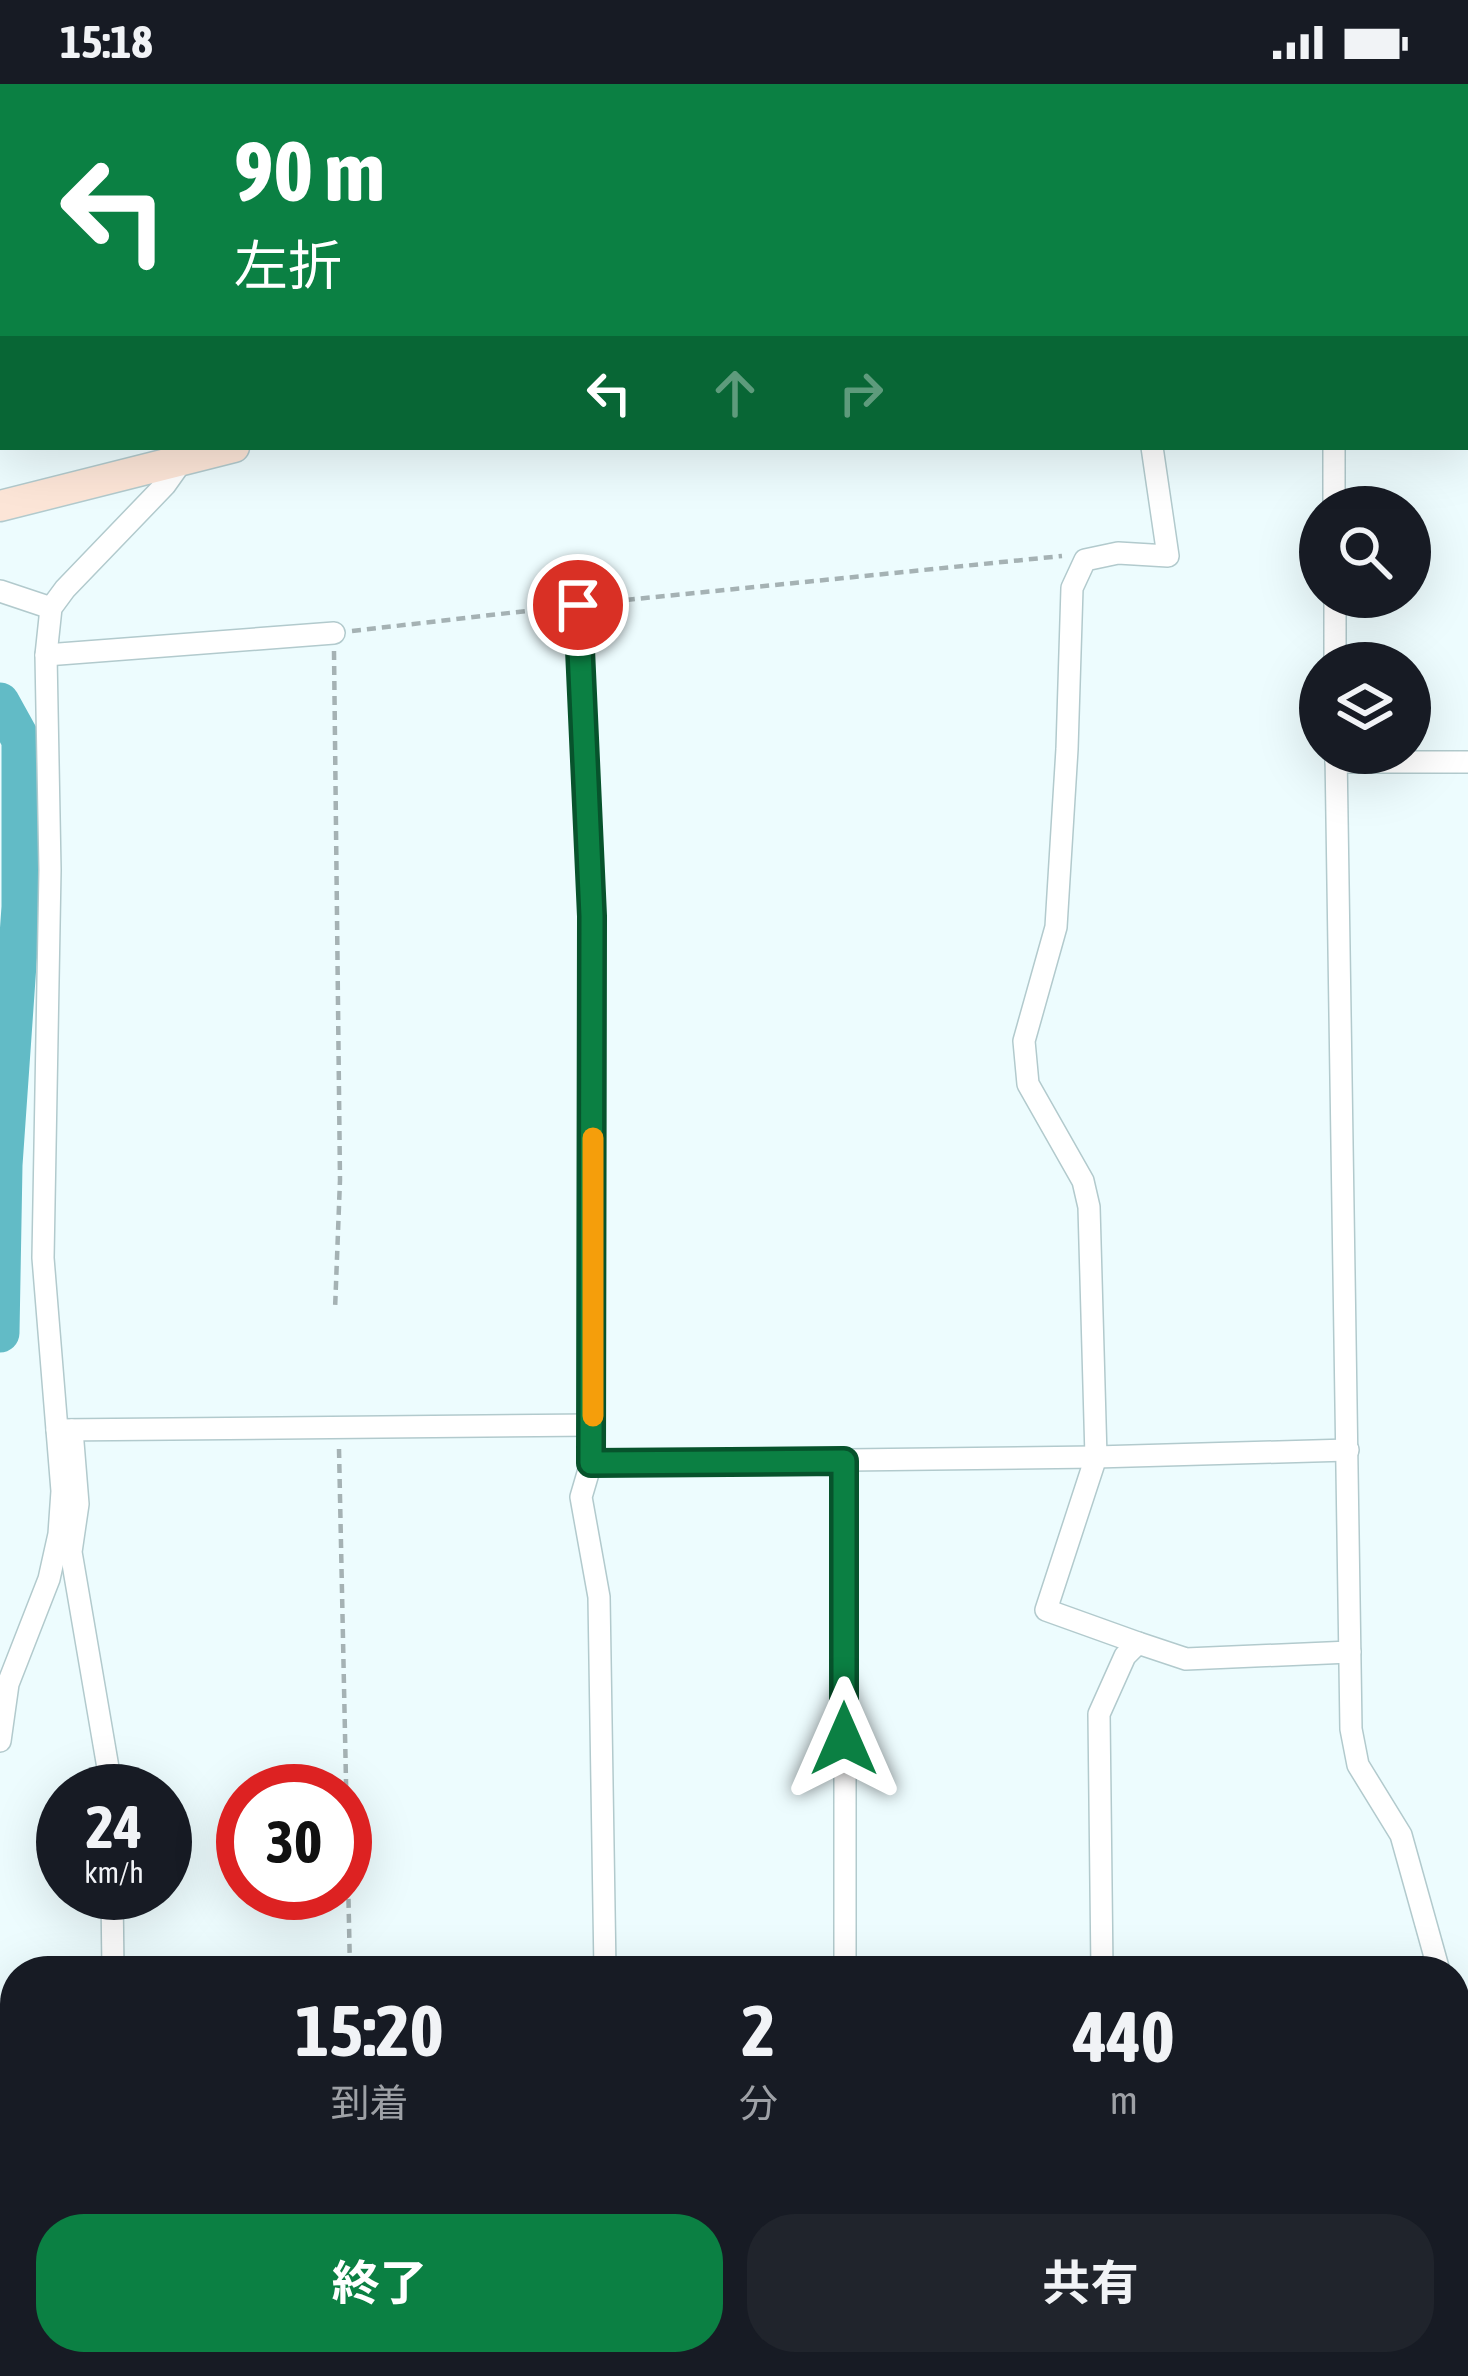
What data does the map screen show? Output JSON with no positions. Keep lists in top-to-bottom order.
{
  "page": {
    "status": "15:18",
    "turn": ["90 m", "左折"],
    "speed": "24 km/h",
    "limit": "30",
    "eta": [
      "15:20",
      "到着",
      "2",
      "分",
      "440",
      "m"
    ],
    "buttons": ["終了", "共有"]
  }
}
